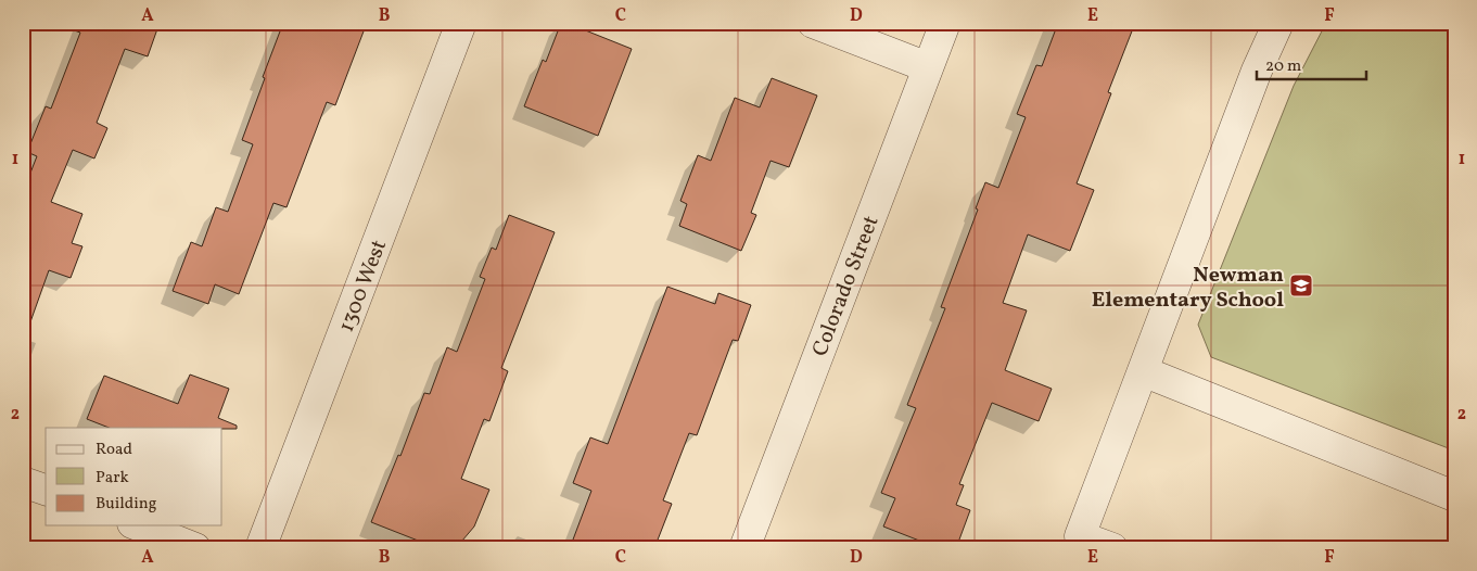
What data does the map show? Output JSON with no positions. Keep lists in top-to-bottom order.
{
  "streets": {
    "street": ["1300 West", "Colorado Street"]
  },
  "places": {
    "school or university": ["Newman Elementary School"]
  },
  "legend": ["Road", "Park", "Building"],
  "scale_bar": "20 m",
  "grid": {
    "columns": [
      "A",
      "B",
      "C",
      "D",
      "E",
      "F"
    ],
    "rows": ["1", "2"]
  }
}
